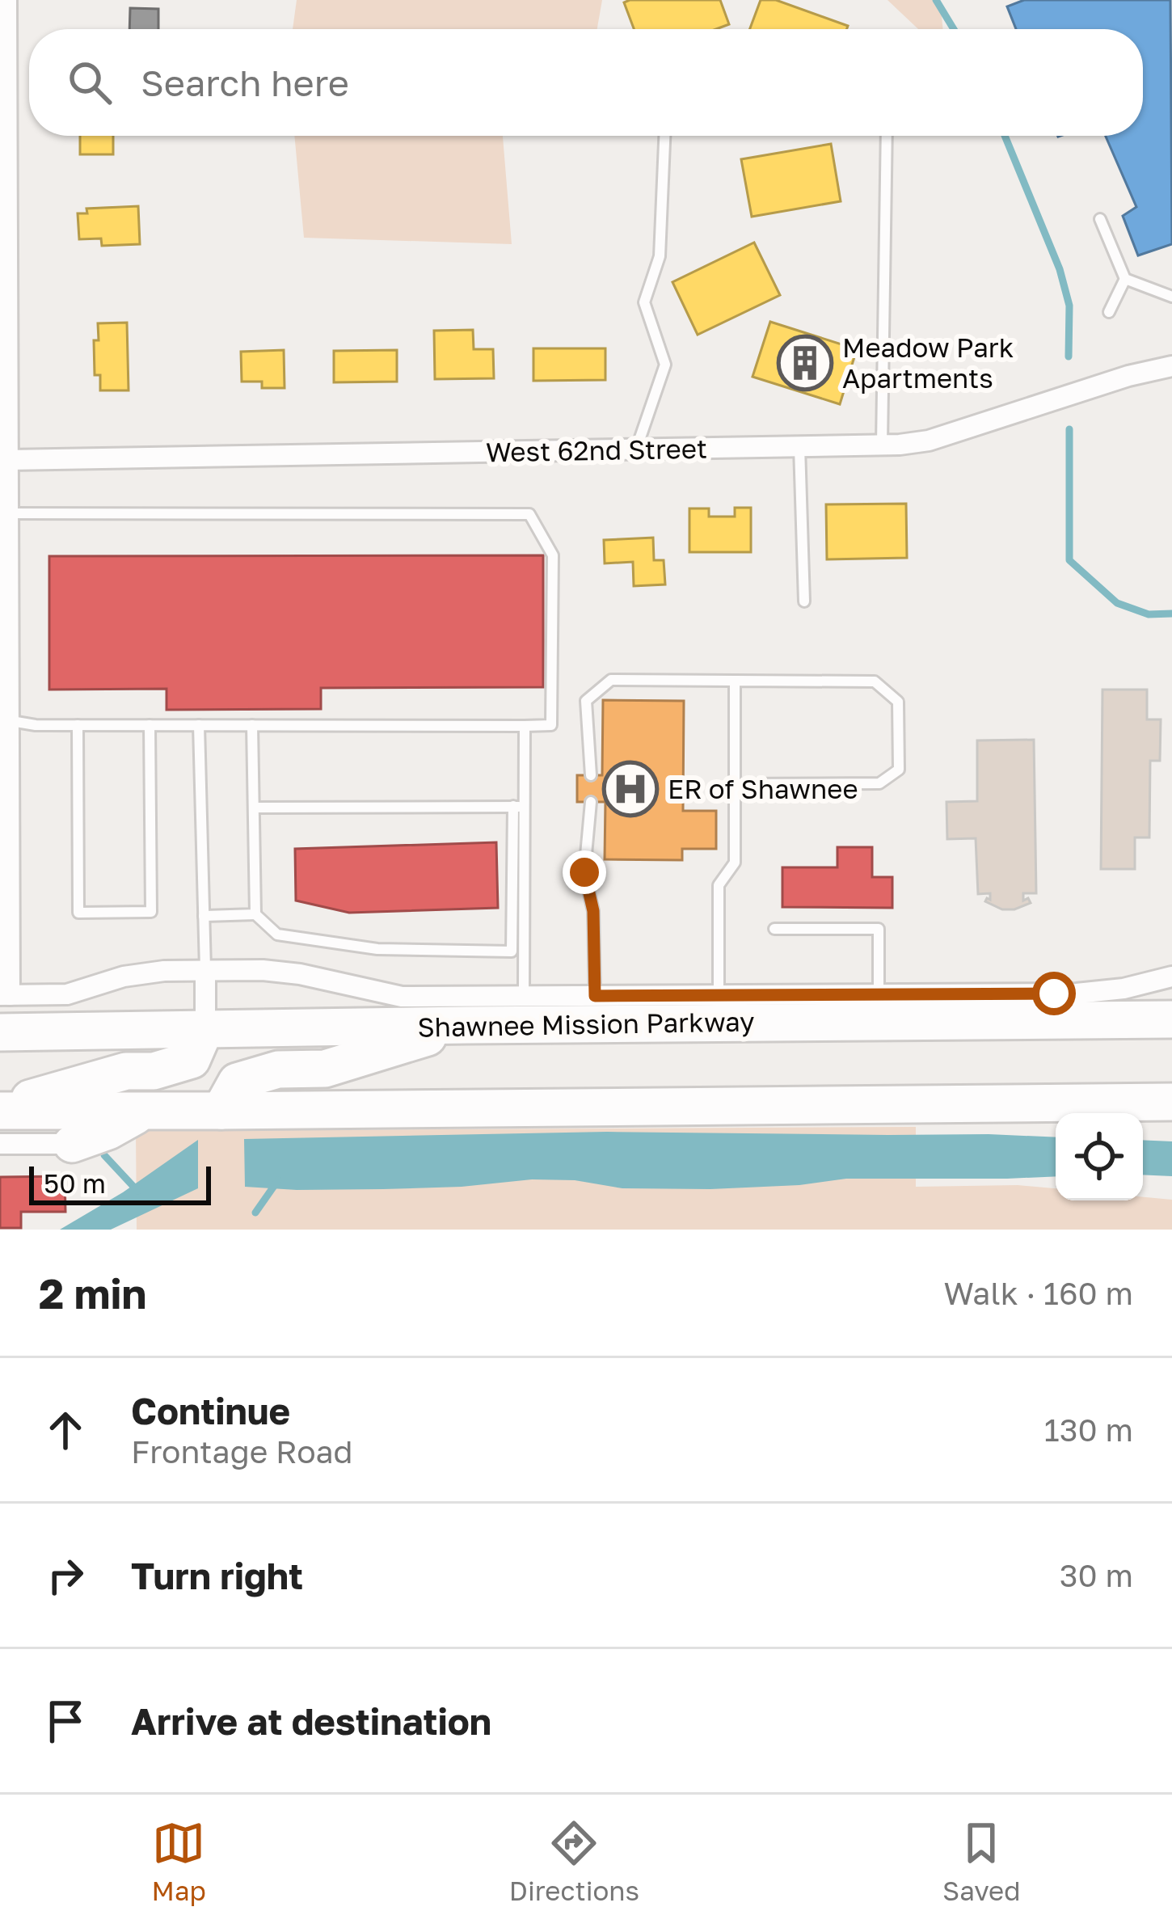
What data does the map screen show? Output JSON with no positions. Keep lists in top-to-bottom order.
{
  "streets": {
    "highway": ["Shawnee Mission Parkway"],
    "street": ["West 62nd Street"]
  },
  "places": {
    "building": ["Meadow Park Apartments"],
    "hospital": ["ER of Shawnee"]
  },
  "scale_bar": "50 m",
  "page": {
    "search": "Search here",
    "scale": "50 m",
    "heading": ["2 min", "Walk · 160 m"],
    "list": [
      ["Continue", "Frontage Road", "130 m"],
      ["Turn right", "30 m"],
      "Arrive at destination"
    ],
    "nav": ["Map", "Directions", "Saved"]
  }
}
